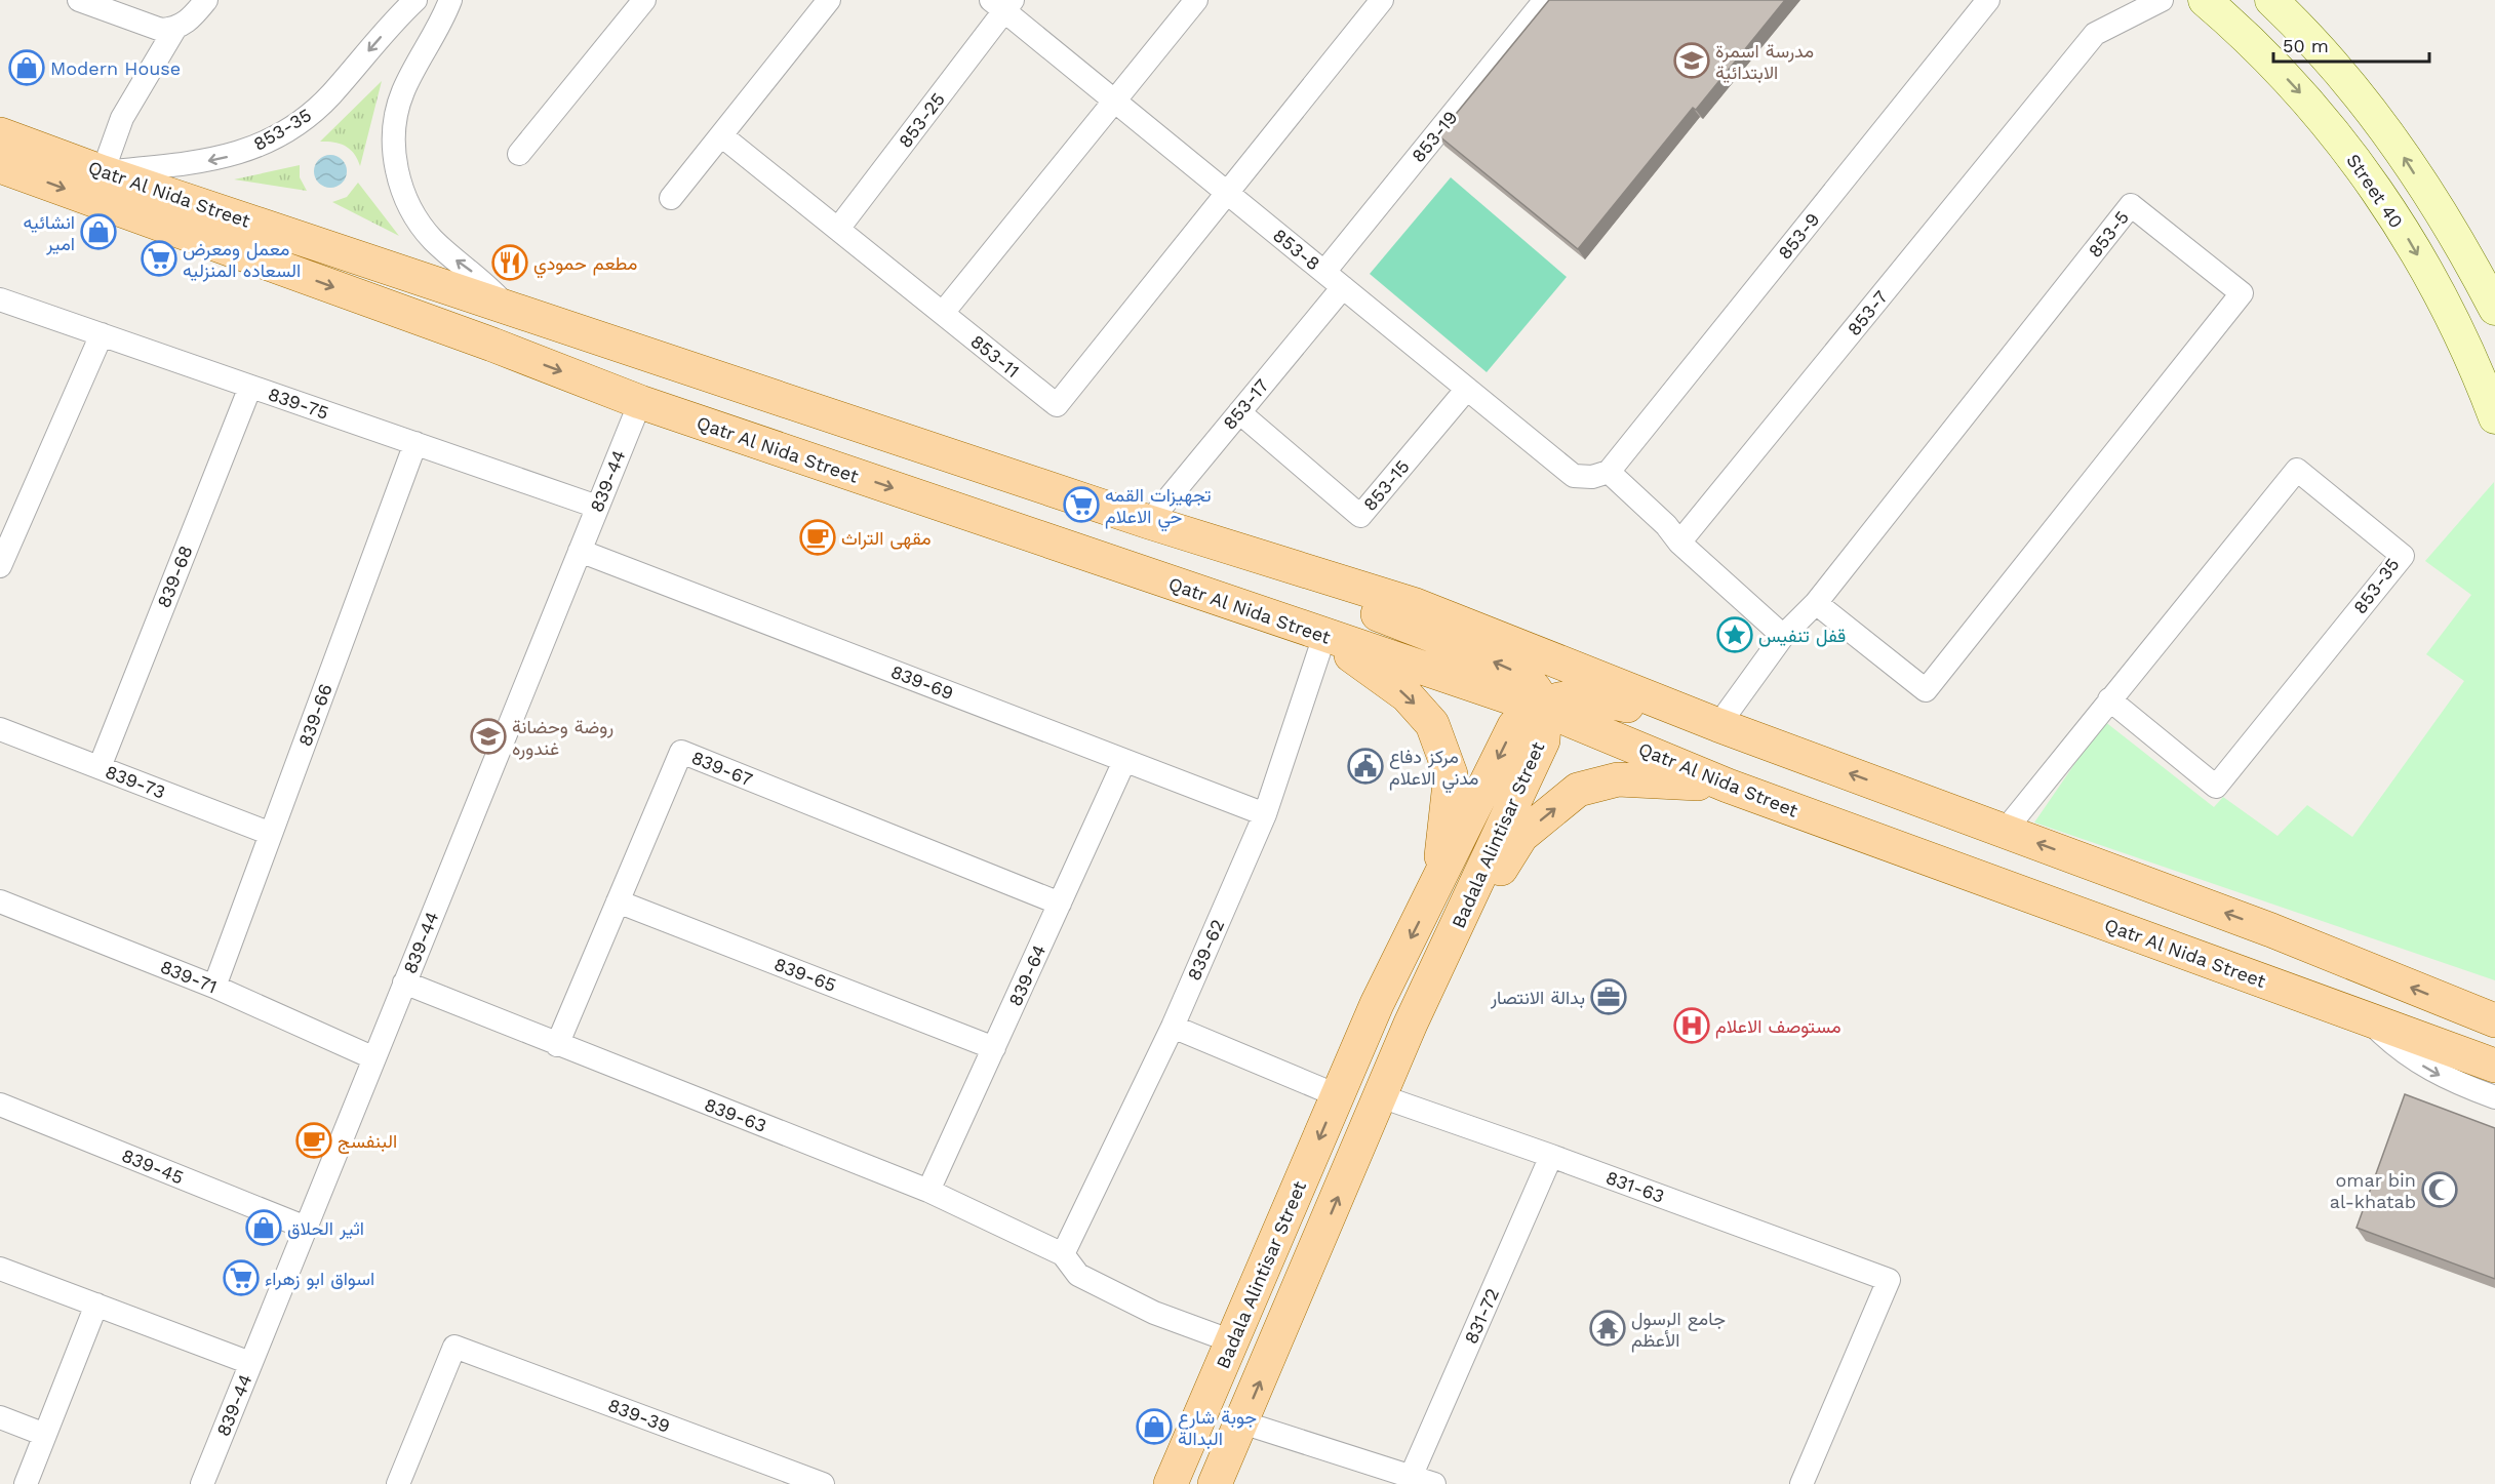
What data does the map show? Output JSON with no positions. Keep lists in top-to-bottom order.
{
  "streets": {
    "main road": ["Street 40", "Qatr Al Nida Street", "Badala Alintisar Street"],
    "street": [
      "853-25",
      "853-35",
      "853-19",
      "853-5",
      "853-9",
      "853-8",
      "853-7",
      "853-11",
      "839-75",
      "853-17",
      "839-44",
      "853-15",
      "839-68",
      "839-69",
      "839-66",
      "839-67",
      "839-73",
      "839-62",
      "839-65",
      "839-64",
      "839-71",
      "839-63",
      "839-45",
      "831-63",
      "831-72",
      "839-39"
    ]
  },
  "crossings": [
    ["853-25", "853-8"],
    ["853-25", "853-11"],
    ["853-35", "Qatr Al Nida Street"],
    ["853-19", "853-8"],
    ["Qatr Al Nida Street", "853-17"],
    ["Qatr Al Nida Street", "839-44"],
    ["Qatr Al Nida Street", "Badala Alintisar Street"],
    ["Qatr Al Nida Street", "839-62"],
    ["853-9", "853-8"],
    ["853-8", "853-11"],
    ["853-8", "853-17"],
    ["853-8", "853-15"],
    ["839-75", "839-44"],
    ["839-75", "839-68"],
    ["839-75", "839-66"],
    ["853-17", "853-15"],
    ["839-44", "839-69"],
    ["839-44", "839-71"],
    ["839-44", "839-63"],
    ["839-44", "839-45"],
    ["839-68", "839-73"],
    ["839-69", "839-62"],
    ["839-69", "839-64"],
    ["839-66", "839-73"],
    ["839-66", "839-71"],
    ["839-67", "839-65"],
    ["839-67", "839-64"],
    ["839-67", "839-63"],
    ["Badala Alintisar Street", "831-63"],
    ["839-62", "839-63"],
    ["839-65", "839-64"],
    ["839-64", "839-63"],
    ["831-63", "831-72"]
  ],
  "places": {
    "school or university": ["مدرسة اسمرة الابتدائية", "روضة وحضانة غندوره"],
    "shop": [
      "Modern House",
      "انشائيه امير",
      "اثير الحلاق",
      "جوبة شارع البدالة"
    ],
    "supermarket": ["معمل ومعرض السعاده المنزليه", "تجهيزات القمه حي الاعلام", "اسواق ابو زهراء"],
    "restaurant": ["مطعم حمودي"],
    "cafe": ["مقهى التراث", "البنفسج"],
    "place": ["قفل تنفيس"],
    "public building": ["مركز دفاع مدني الاعلام"],
    "office": ["بدالة الانتصار"],
    "hospital": ["مستوصف الاعلام"],
    "mosque": ["omar bin al-khatab"],
    "temple": ["جامع الرسول الأعظم"]
  },
  "scale_bar": "50 m"
}
